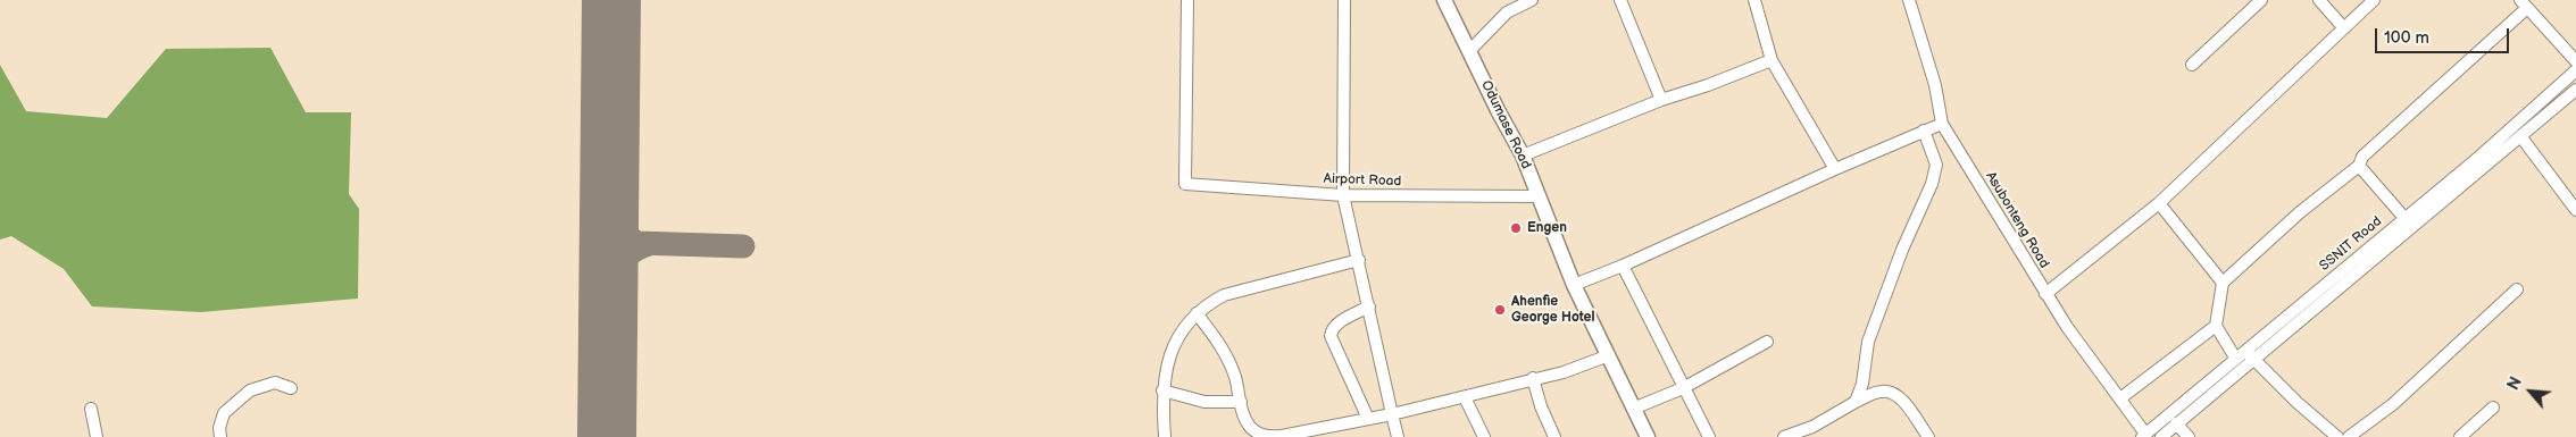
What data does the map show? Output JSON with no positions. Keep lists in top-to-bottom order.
{
  "streets": {
    "main road": ["Odumase Road"],
    "street": ["Airport Road", "Asubonteng Road", "SSNIT Road"]
  },
  "crossings": [
    ["Odumase Road", "Airport Road"],
    ["Asubonteng Road", "SSNIT Road"]
  ],
  "places": ["Engen", "Ahenfie George Hotel"],
  "scale_bar": "100 m",
  "north": "top left"
}
